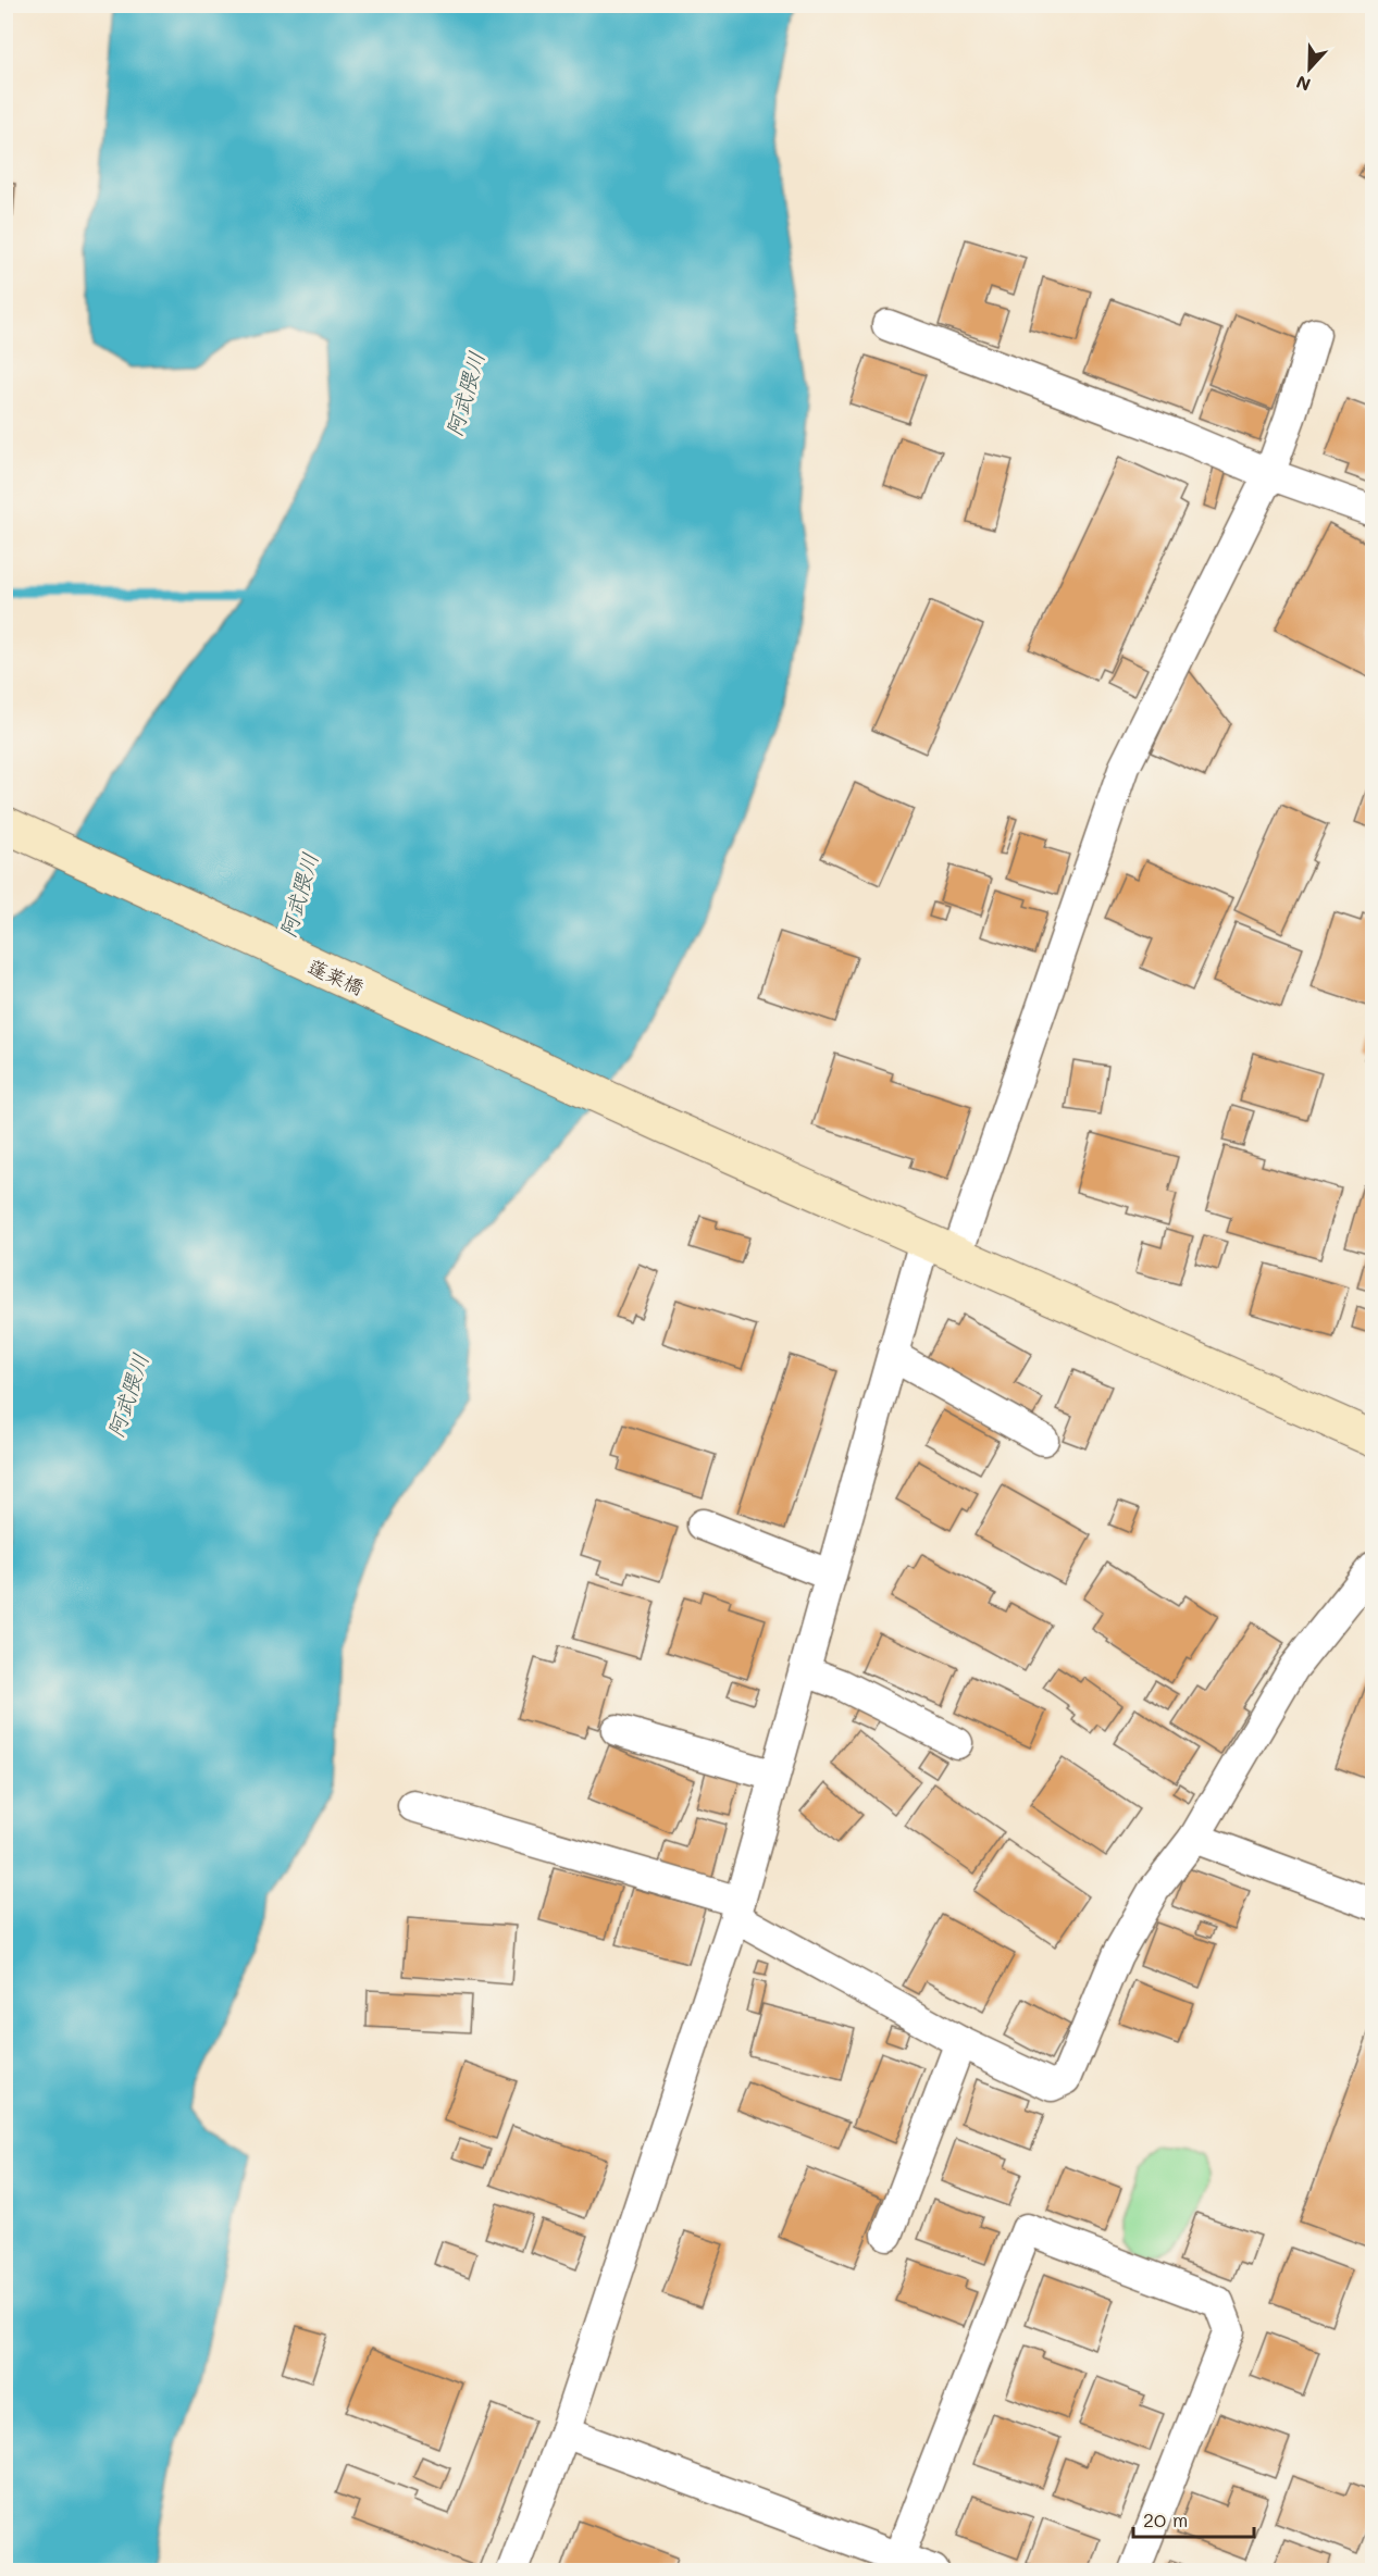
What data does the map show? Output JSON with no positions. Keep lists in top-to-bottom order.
{
  "streets": {
    "street": ["蓬莱橋"]
  },
  "water": ["阿武隈川"],
  "scale_bar": "20 m",
  "north": "bottom"
}
